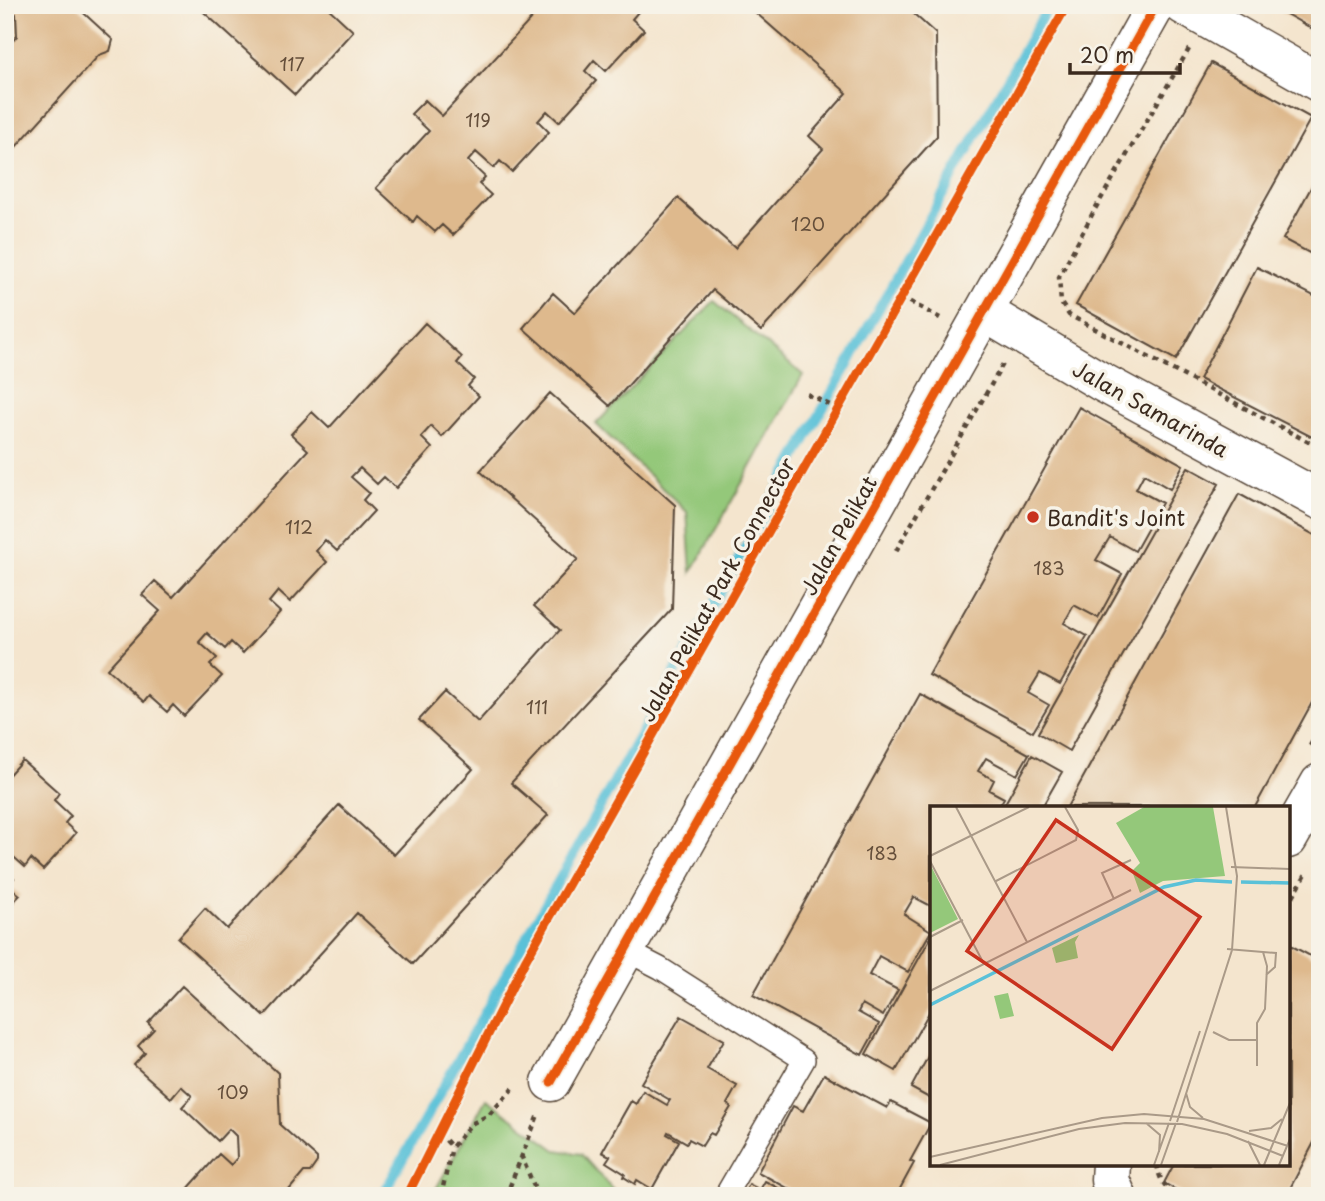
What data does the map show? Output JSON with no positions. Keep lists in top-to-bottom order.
{
  "streets": {
    "street": ["Jalan Samarinda", "Jalan Pelikat"],
    "cycle path": ["Jalan Pelikat Park Connector"]
  },
  "crossings": [
    ["Jalan Samarinda", "Jalan Pelikat"]
  ],
  "places": ["Bandit's Joint"],
  "house_numbers": [
    "117",
    "119",
    "120",
    "112",
    "183",
    "111",
    "183",
    "109"
  ],
  "scale_bar": "20 m"
}
